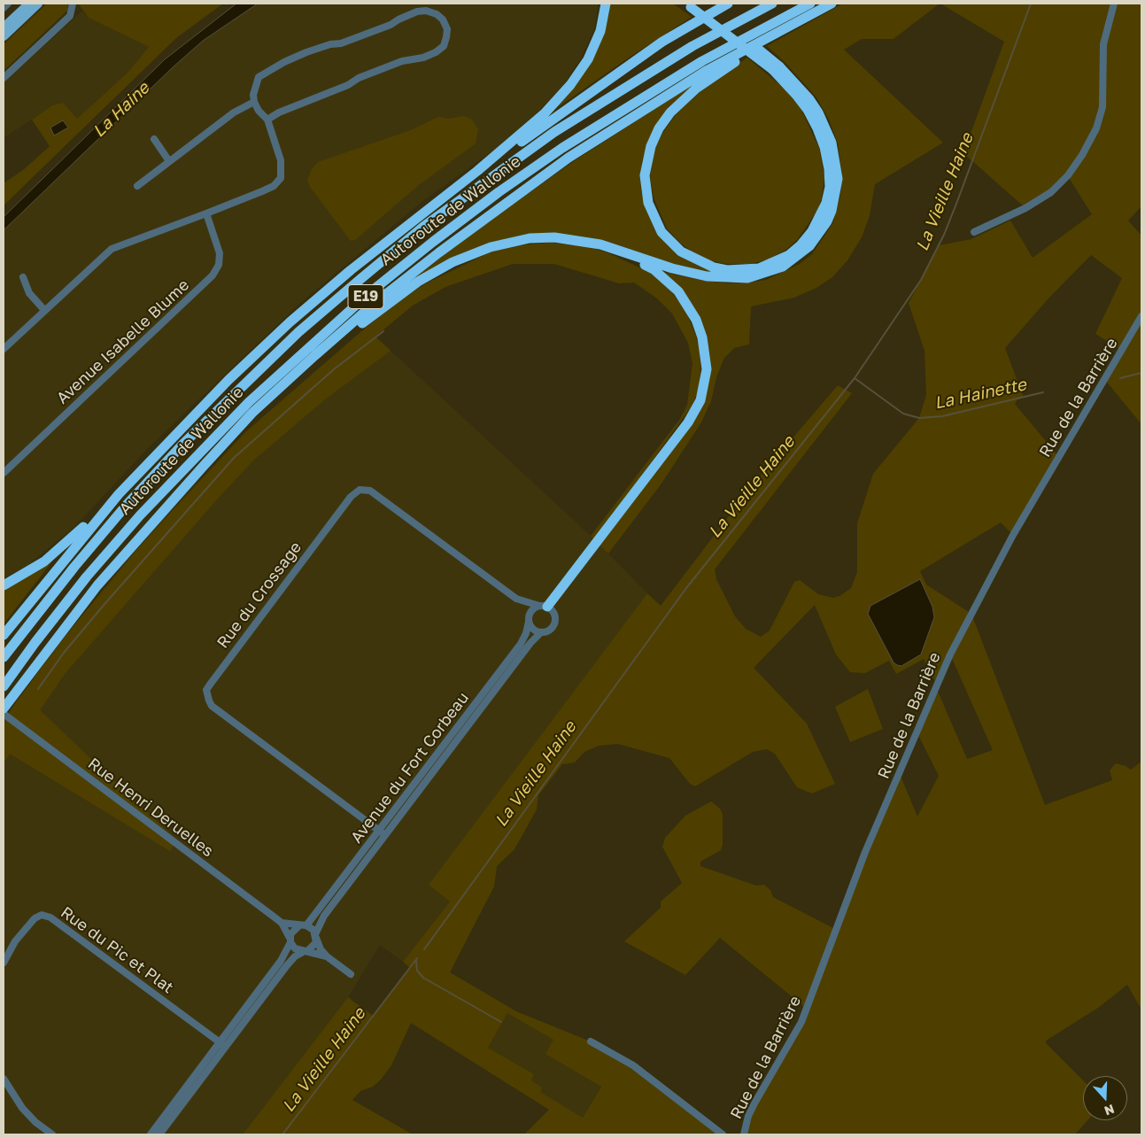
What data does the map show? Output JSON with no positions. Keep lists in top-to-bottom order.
{
  "streets": {
    "highway": ["Autoroute de Wallonie", "E19"],
    "street": [
      "Avenue Isabelle Blume",
      "Rue de la Barrière",
      "Rue du Crossage",
      "Avenue du Fort Corbeau",
      "Rue Henri Deruelles",
      "Rue du Pic et Plat"
    ]
  },
  "crossings": [
    ["Rue du Crossage", "Avenue du Fort Corbeau"],
    ["Avenue du Fort Corbeau", "Rue Henri Deruelles"]
  ],
  "water": ["La Haine", "La Vieille Haine", "La Hainette"],
  "north": "bottom"
}
